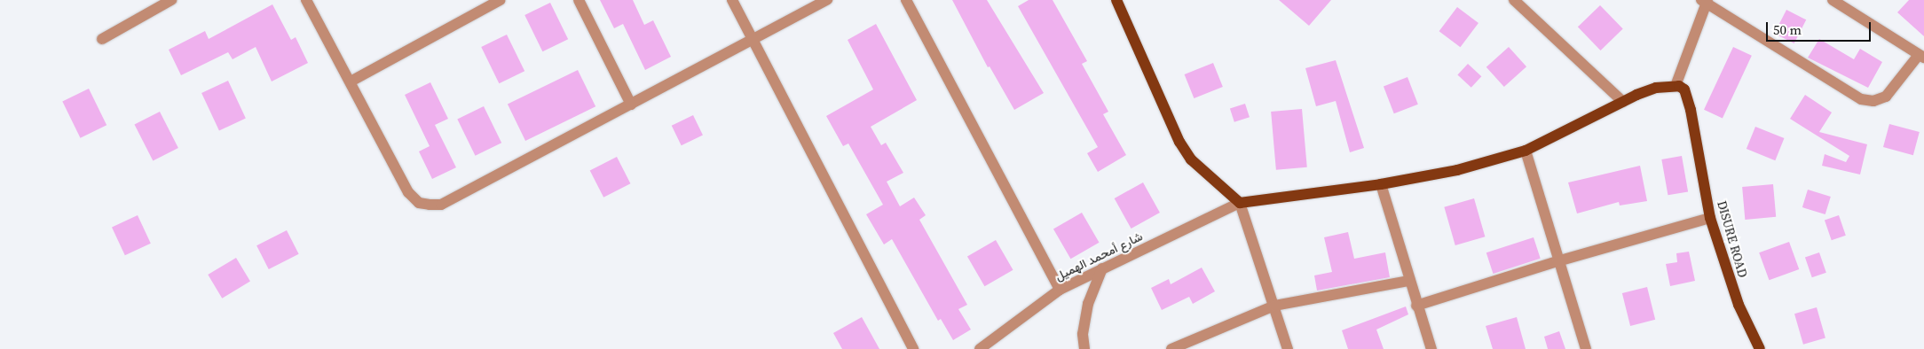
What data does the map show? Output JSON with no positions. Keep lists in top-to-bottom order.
{
  "streets": {
    "main road": ["DISURE ROAD"],
    "street": ["شارع أمحمد الهميل"]
  },
  "scale_bar": "50 m"
}
